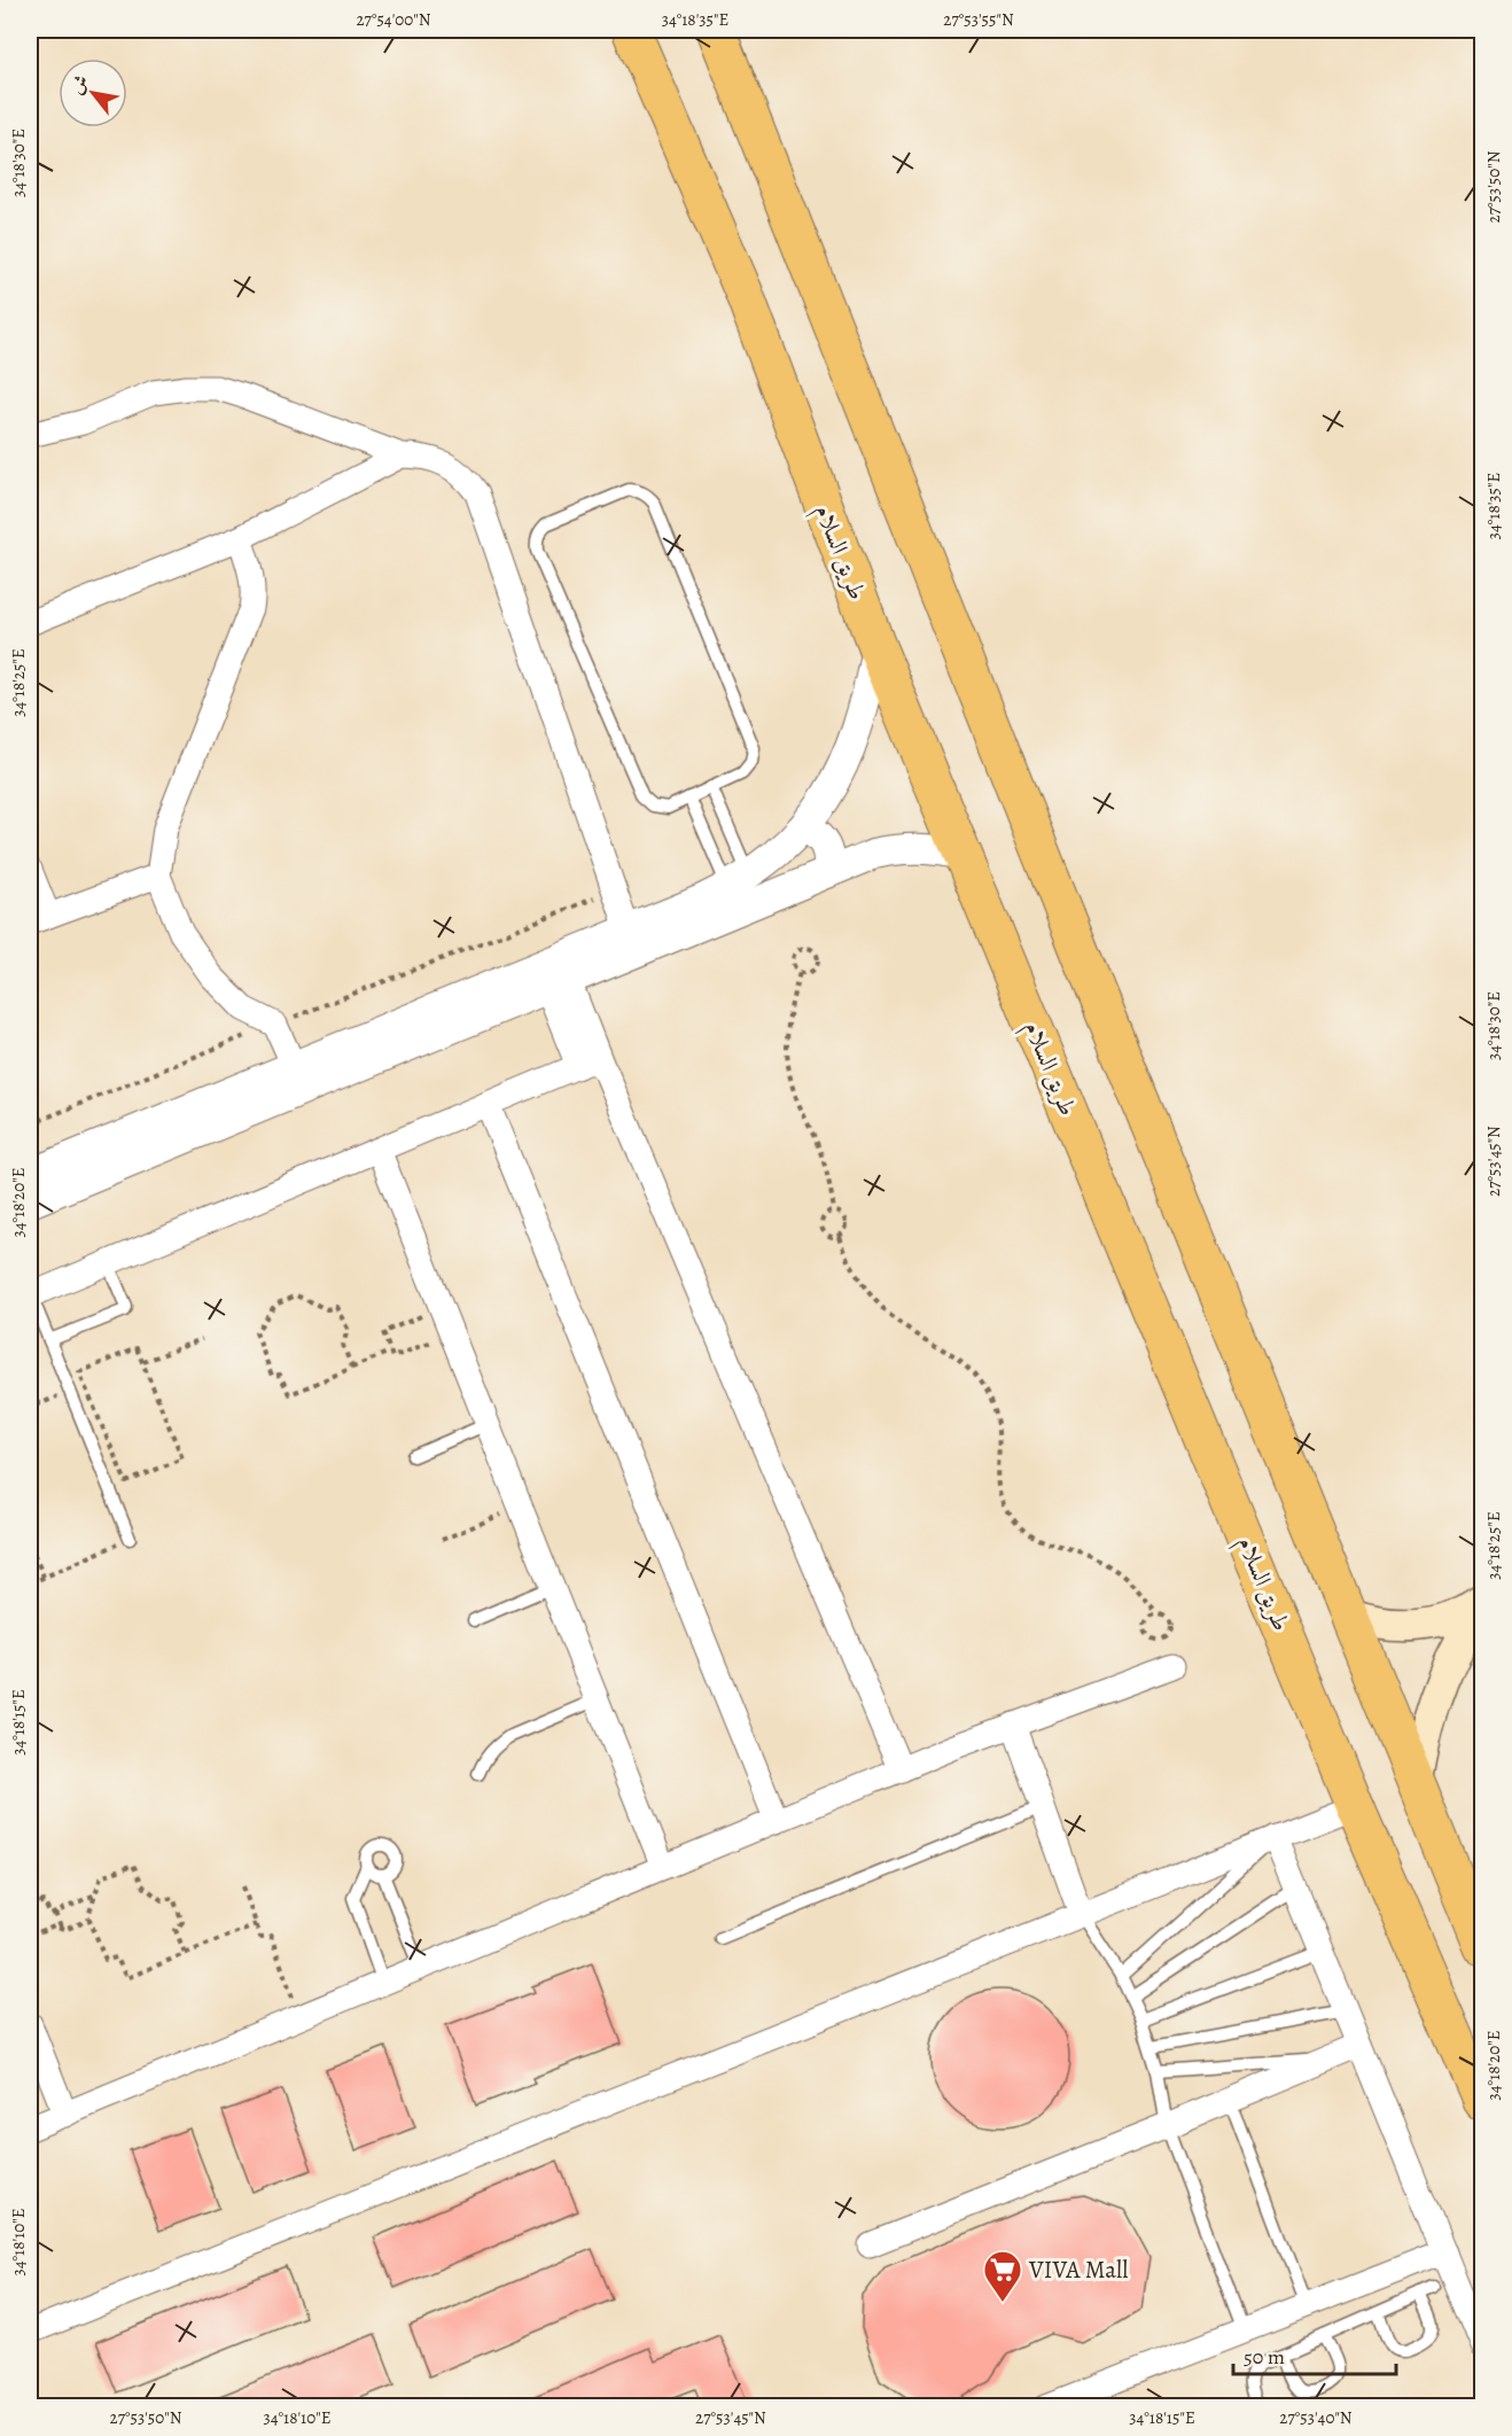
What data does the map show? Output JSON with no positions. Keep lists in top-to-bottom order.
{
  "streets": {
    "main road": ["طريق السلام"]
  },
  "places": {
    "supermarket": ["VIVA Mall"]
  },
  "scale_bar": "50 m",
  "north": "top left",
  "coordinates": [
    "27°54'00\"N",
    "34°18'35\"E",
    "27°53'55\"N",
    "34°18'30\"E",
    "27°53'50\"N",
    "34°18'25\"E",
    "27°53'45\"N",
    "34°18'20\"E",
    "34°18'15\"E",
    "34°18'10\"E",
    "27°53'40\"N"
  ]
}
